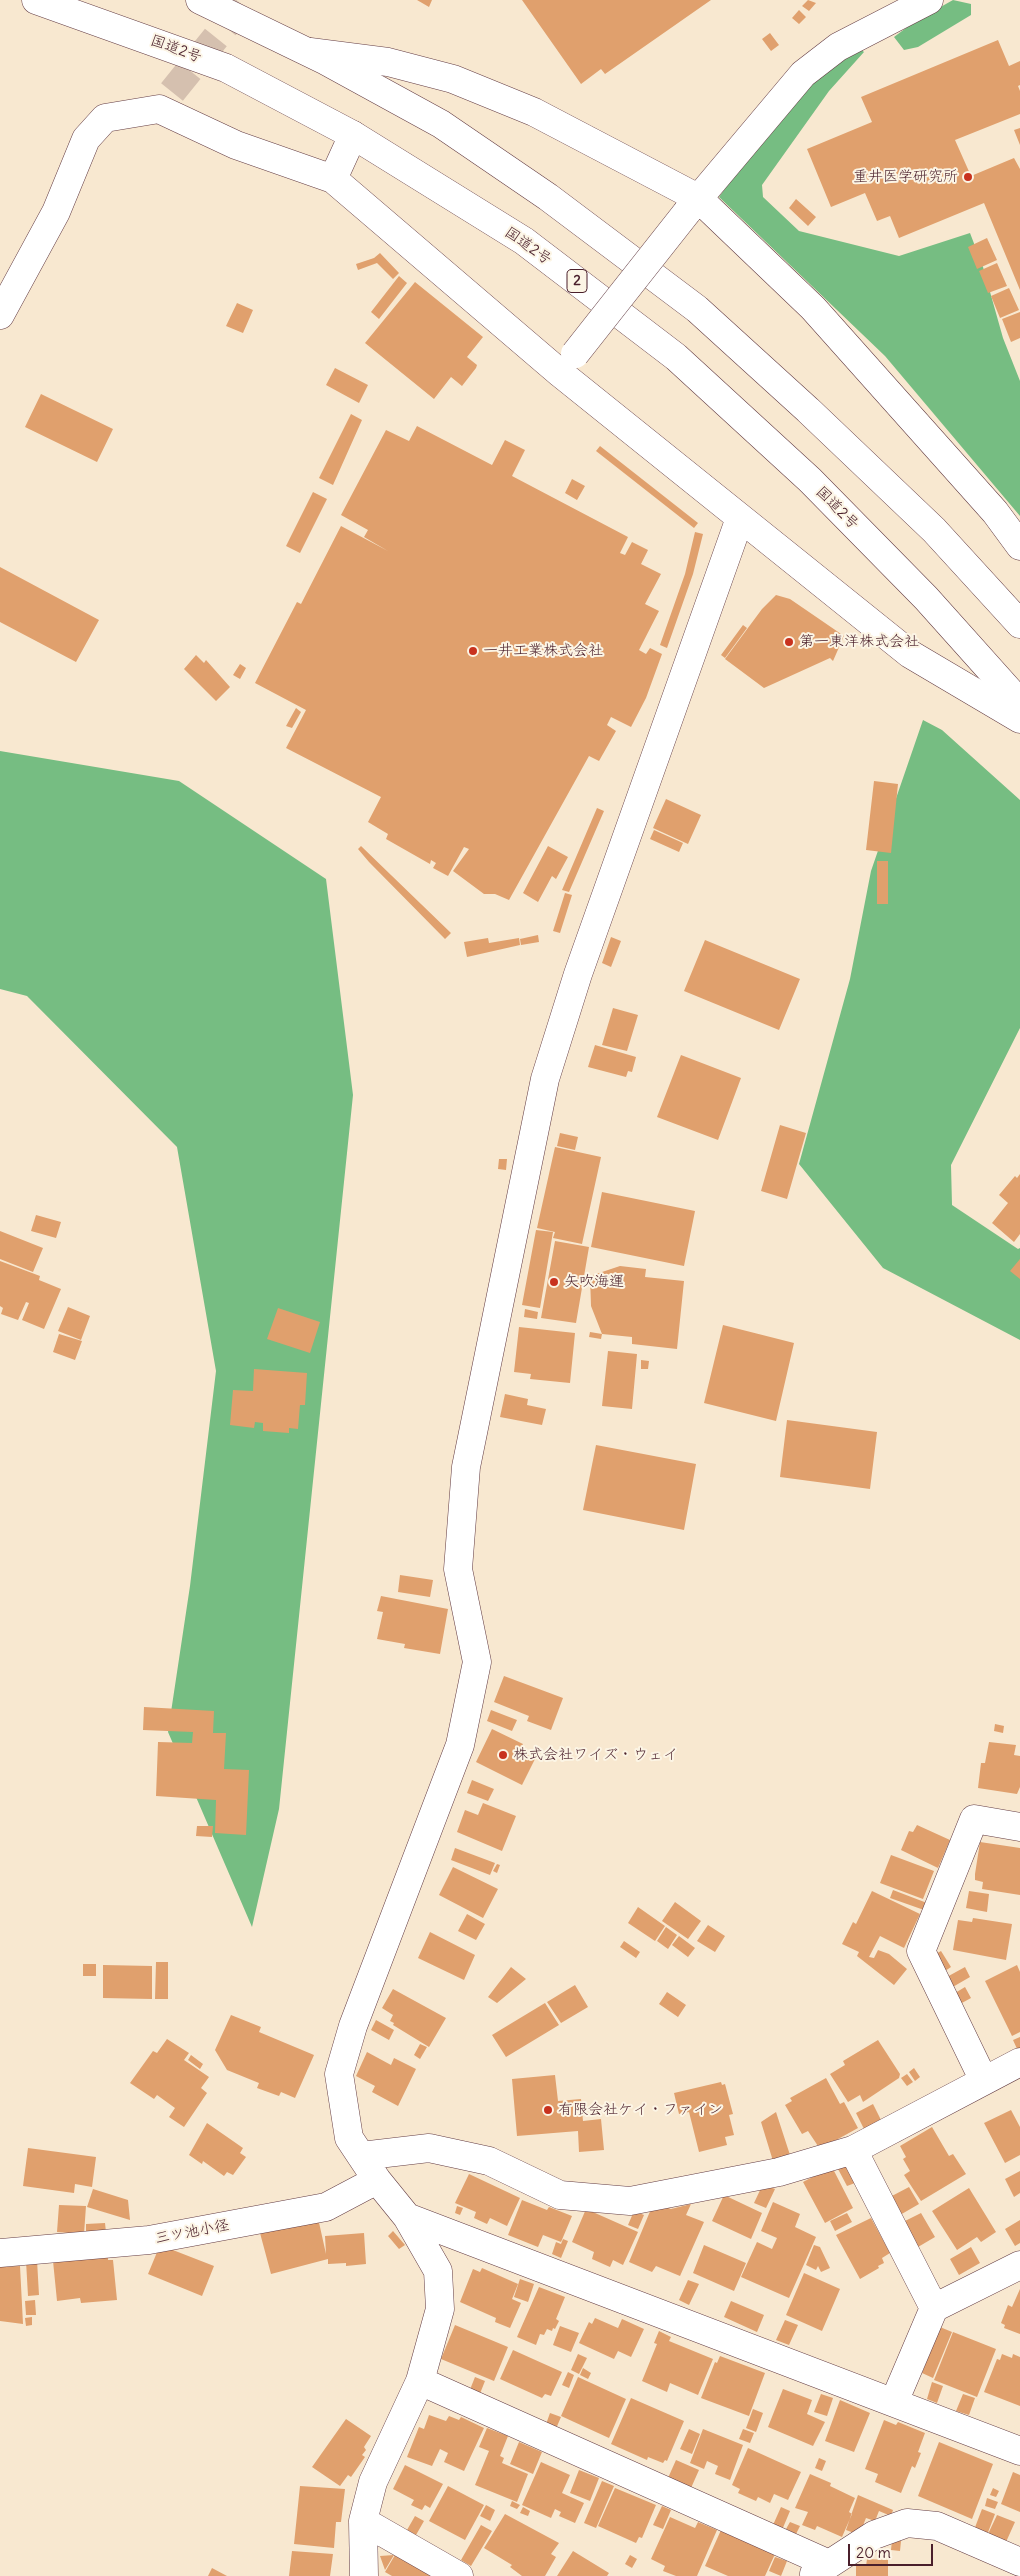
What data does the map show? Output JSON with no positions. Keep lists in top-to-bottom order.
{
  "streets": {
    "main road": ["国道2号", "2", "三ツ池小径"]
  },
  "places": [
    "重井医学研究所",
    "第一東洋株式会社",
    "一井工業株式会社",
    "矢吹海運",
    "株式会社ワイズ・ウェイ",
    "有限会社ケイ・ファイン"
  ],
  "scale_bar": "20 m"
}
